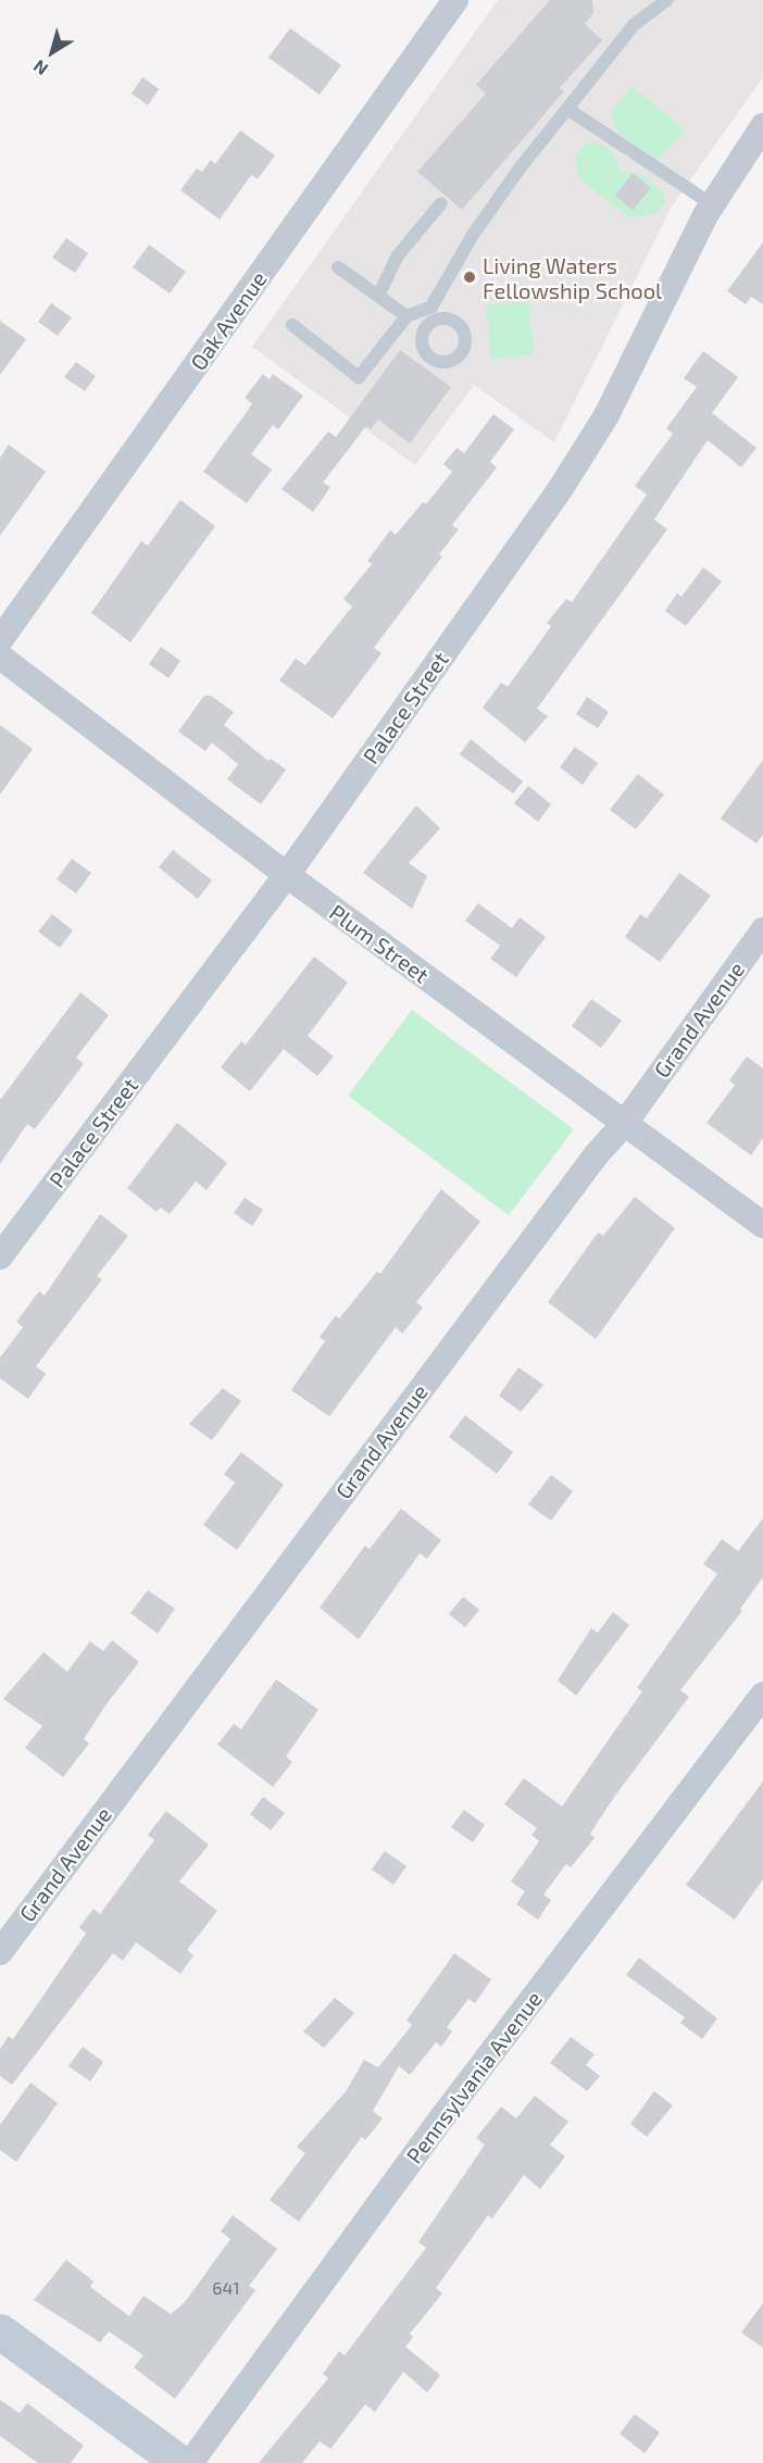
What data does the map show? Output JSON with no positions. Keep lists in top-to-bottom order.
{
  "streets": {
    "street": [
      "Oak Avenue",
      "Palace Street",
      "Plum Street",
      "Grand Avenue",
      "Pennsylvania Avenue"
    ]
  },
  "crossings": [
    ["Palace Street", "Plum Street"],
    ["Plum Street", "Grand Avenue"]
  ],
  "places": ["Living Waters Fellowship School"],
  "house_numbers": ["641"],
  "north": "bottom left"
}
